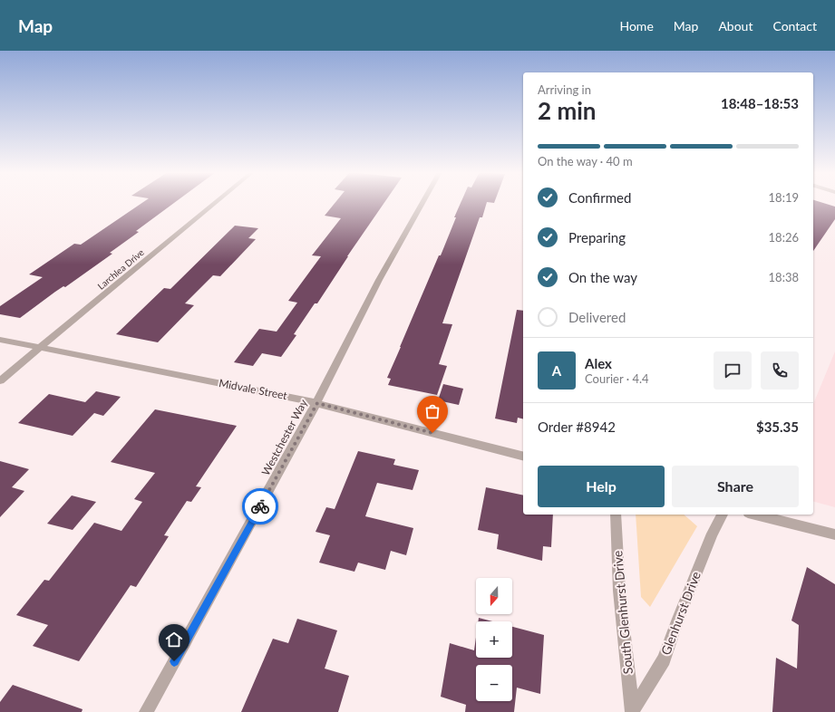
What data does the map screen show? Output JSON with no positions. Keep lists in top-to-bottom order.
{
  "streets": {
    "street": [
      "Larchlea Drive",
      "Midvale Street",
      "Westchester Way",
      "South Glenhurst Drive",
      "Glenhurst Drive"
    ]
  },
  "crossings": [
    ["Larchlea Drive", "Midvale Street"],
    ["Midvale Street", "Westchester Way"],
    ["South Glenhurst Drive", "Glenhurst Drive"]
  ],
  "north": "bottom",
  "page": {
    "header": "Map",
    "nav": [
      "Home",
      "Map",
      "About",
      "Contact"
    ],
    "heading": ["2 min", "Arriving in", "18:48–18:53"],
    "panel": [
      "Alex",
      "Courier · 4.4",
      "Order #8942",
      "$35.35"
    ],
    "bar": "On the way · 40 m",
    "list": [
      ["Confirmed", "18:19"],
      ["Preparing", "18:26"],
      ["On the way", "18:38"],
      "Delivered"
    ],
    "round": "A",
    "buttons": ["Help", "Share"],
    "map_buttons": ["+", "−"]
  }
}
